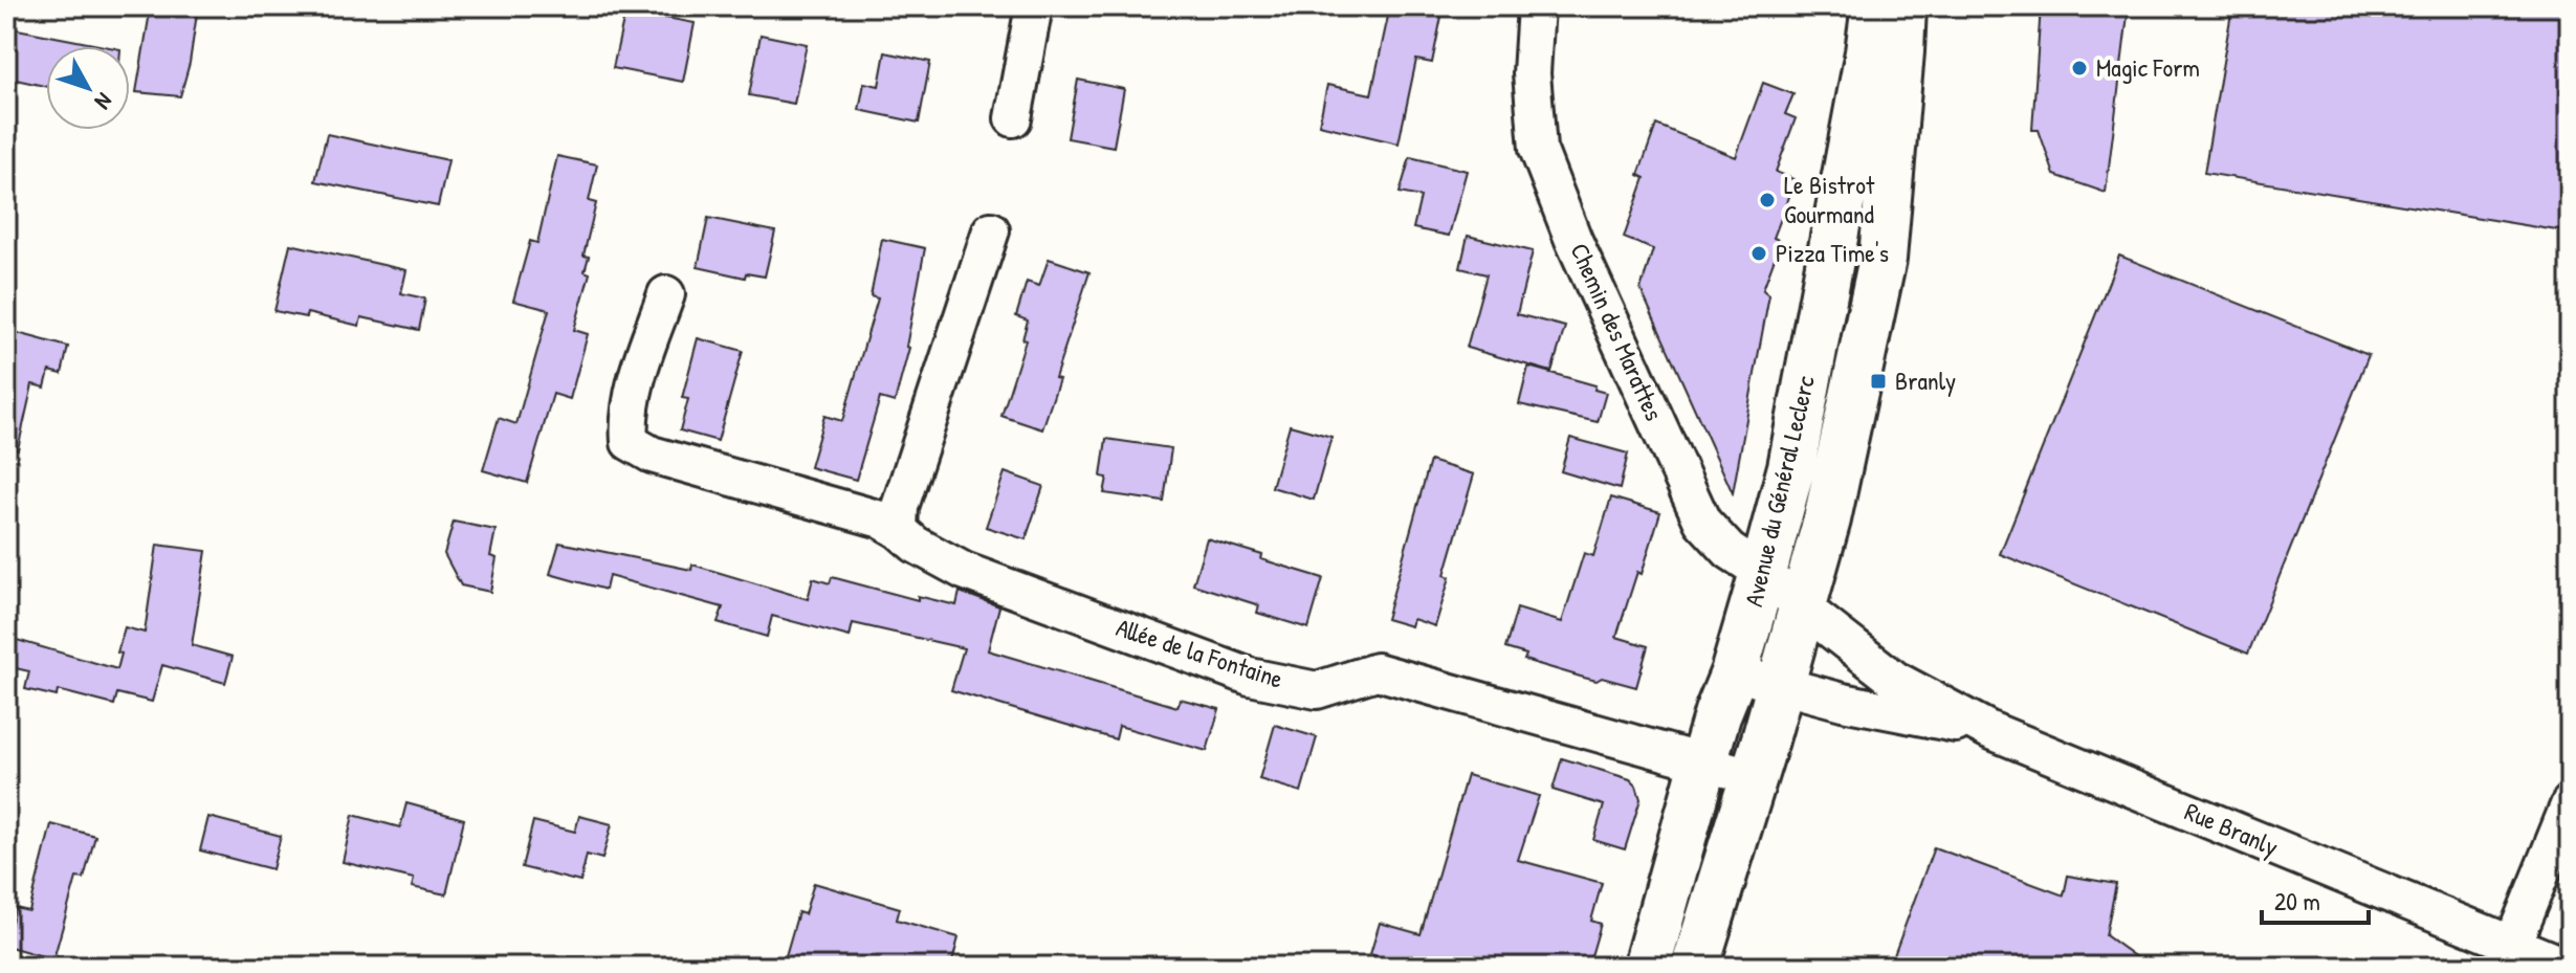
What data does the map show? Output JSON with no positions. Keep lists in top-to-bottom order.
{
  "streets": {
    "main road": ["Avenue du Général Leclerc"],
    "street": ["Chemin des Marattes", "Allée de la Fontaine", "Rue Branly"]
  },
  "crossings": [
    ["Chemin des Marattes", "Avenue du Général Leclerc"],
    ["Chemin des Marattes", "Rue Branly"],
    ["Avenue du Général Leclerc", "Allée de la Fontaine"],
    ["Avenue du Général Leclerc", "Rue Branly"]
  ],
  "places": {
    "other": ["Magic Form", "Le Bistrot Gourmand", "Pizza Time's"],
    "transit": ["Branly"]
  },
  "scale_bar": "20 m",
  "north": "bottom right"
}
